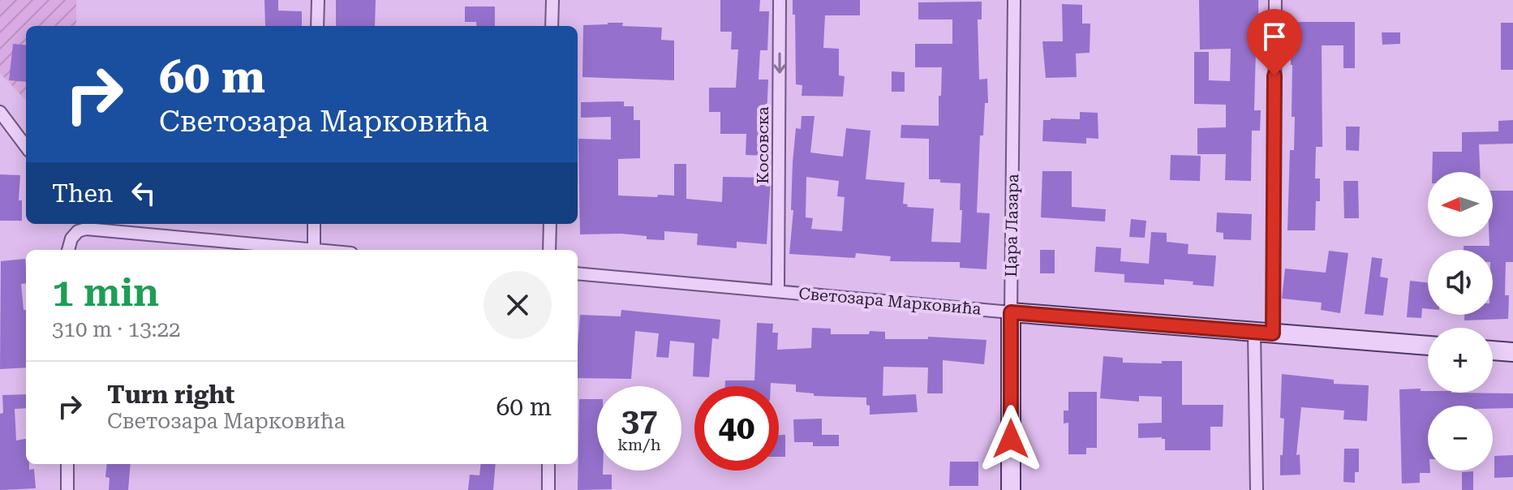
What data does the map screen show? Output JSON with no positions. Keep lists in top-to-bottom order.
{
  "streets": {
    "street": ["Косовска", "Цара Лазара", "Светозара Марковића"]
  },
  "crossings": [
    ["Косовска", "Светозара Марковића"],
    ["Цара Лазара", "Светозара Марковића"]
  ],
  "one_way": ["Косовска"],
  "north": "left",
  "page": {
    "turn": ["60 m", "Светозара Марковића"],
    "then": "Then",
    "map_buttons": ["+", "−"],
    "heading": ["1 min", "310 m · 13:22"],
    "list": [
      {
        "name": "Turn right",
        "note": "Светозара Марковића",
        "value": "60 m"
      }
    ],
    "speed": "37 km/h",
    "limit": "40"
  }
}
